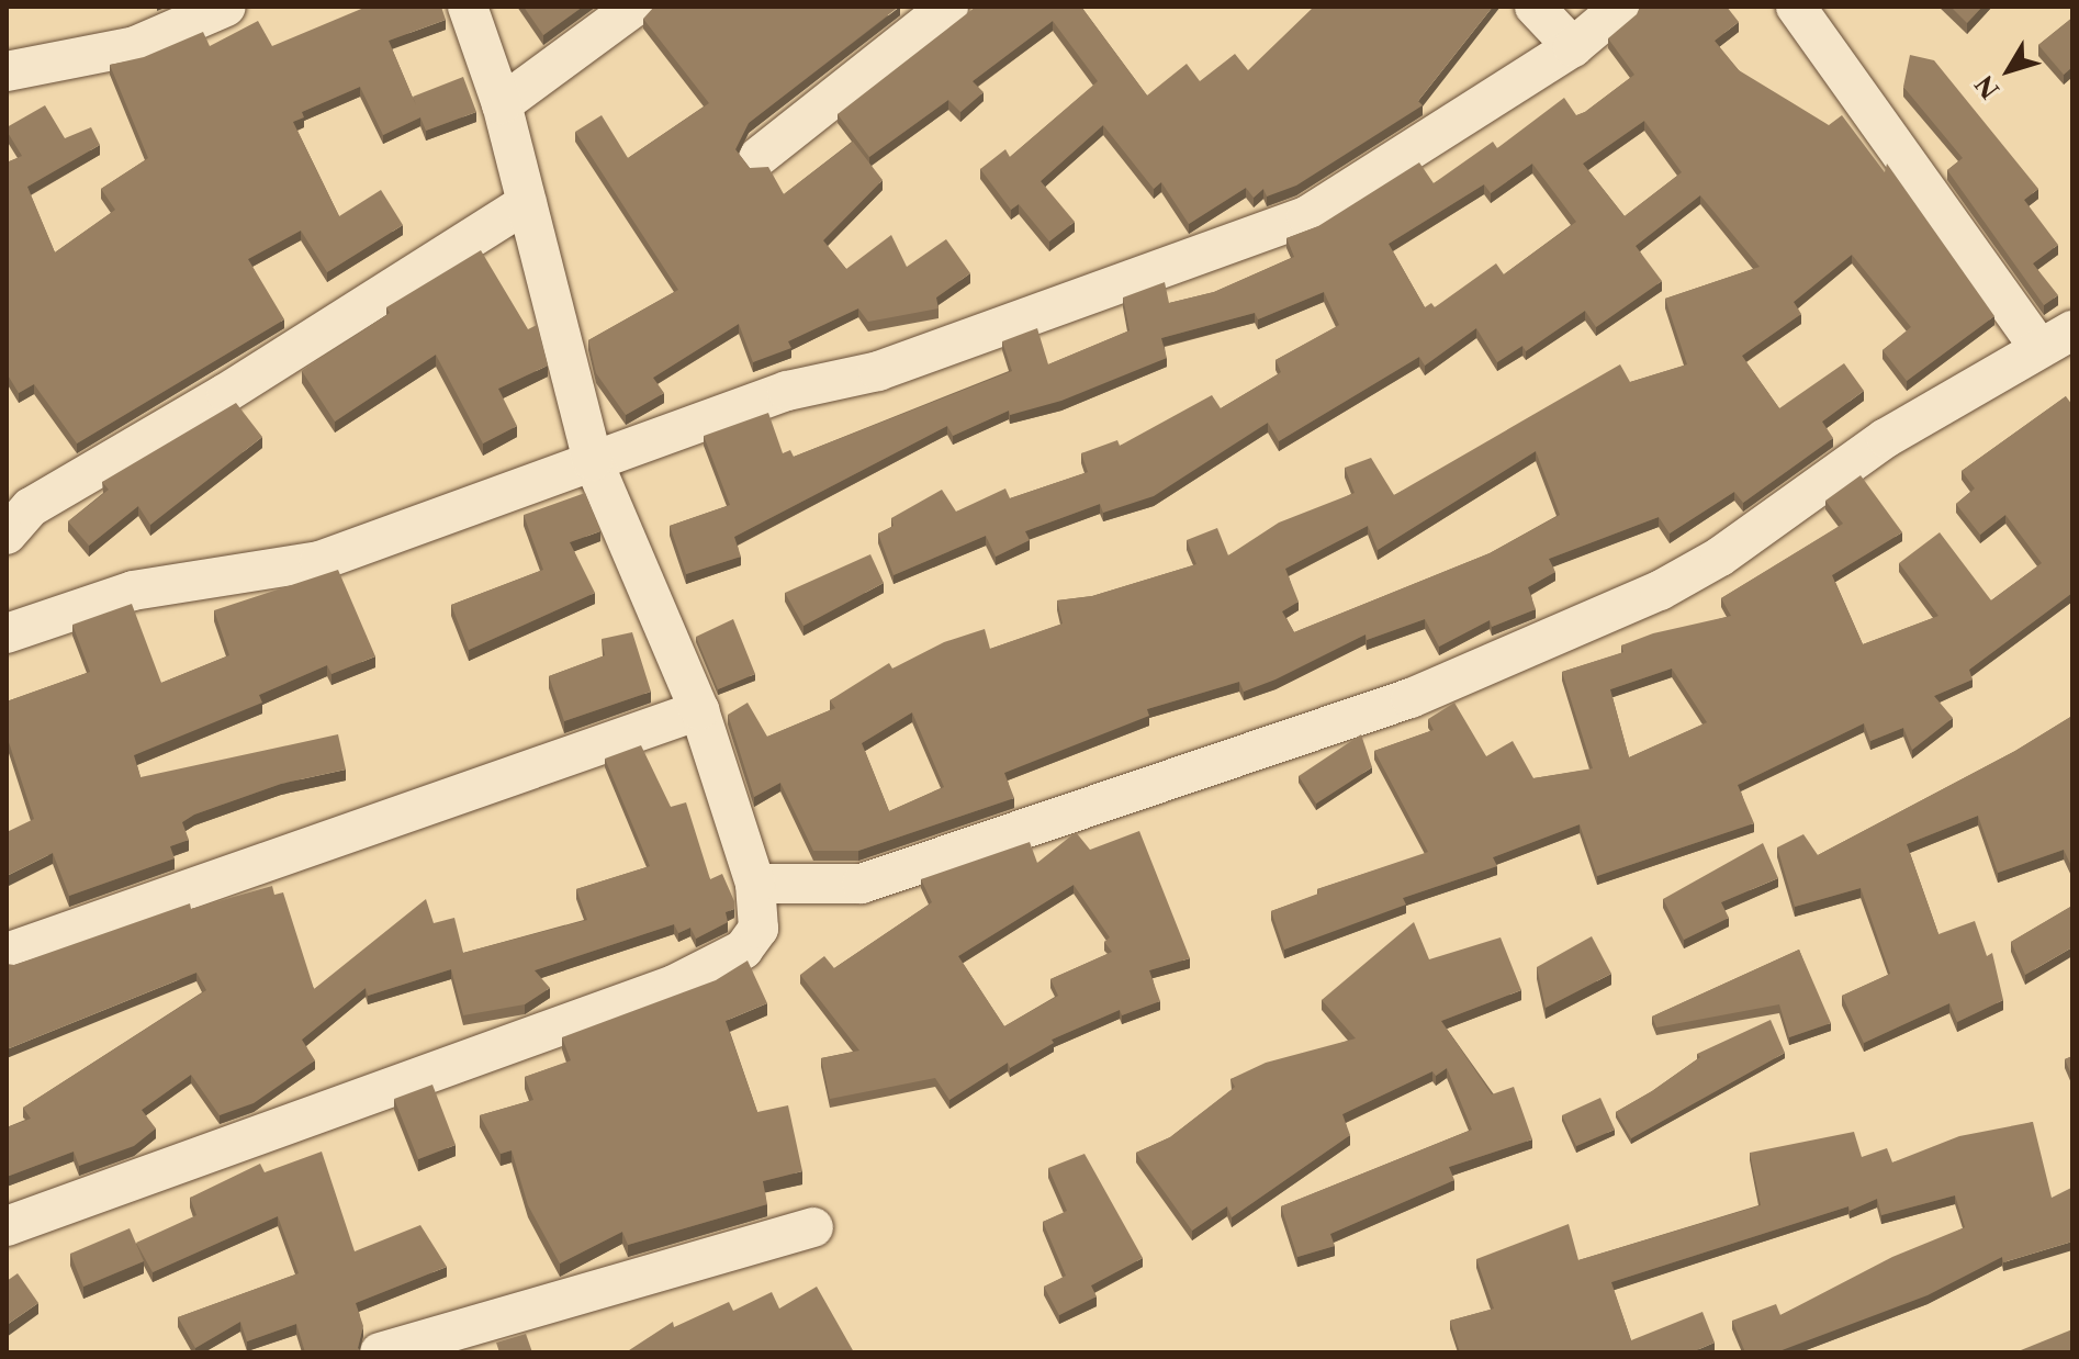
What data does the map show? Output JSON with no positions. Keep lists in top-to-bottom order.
{
  "north": "bottom left"
}
